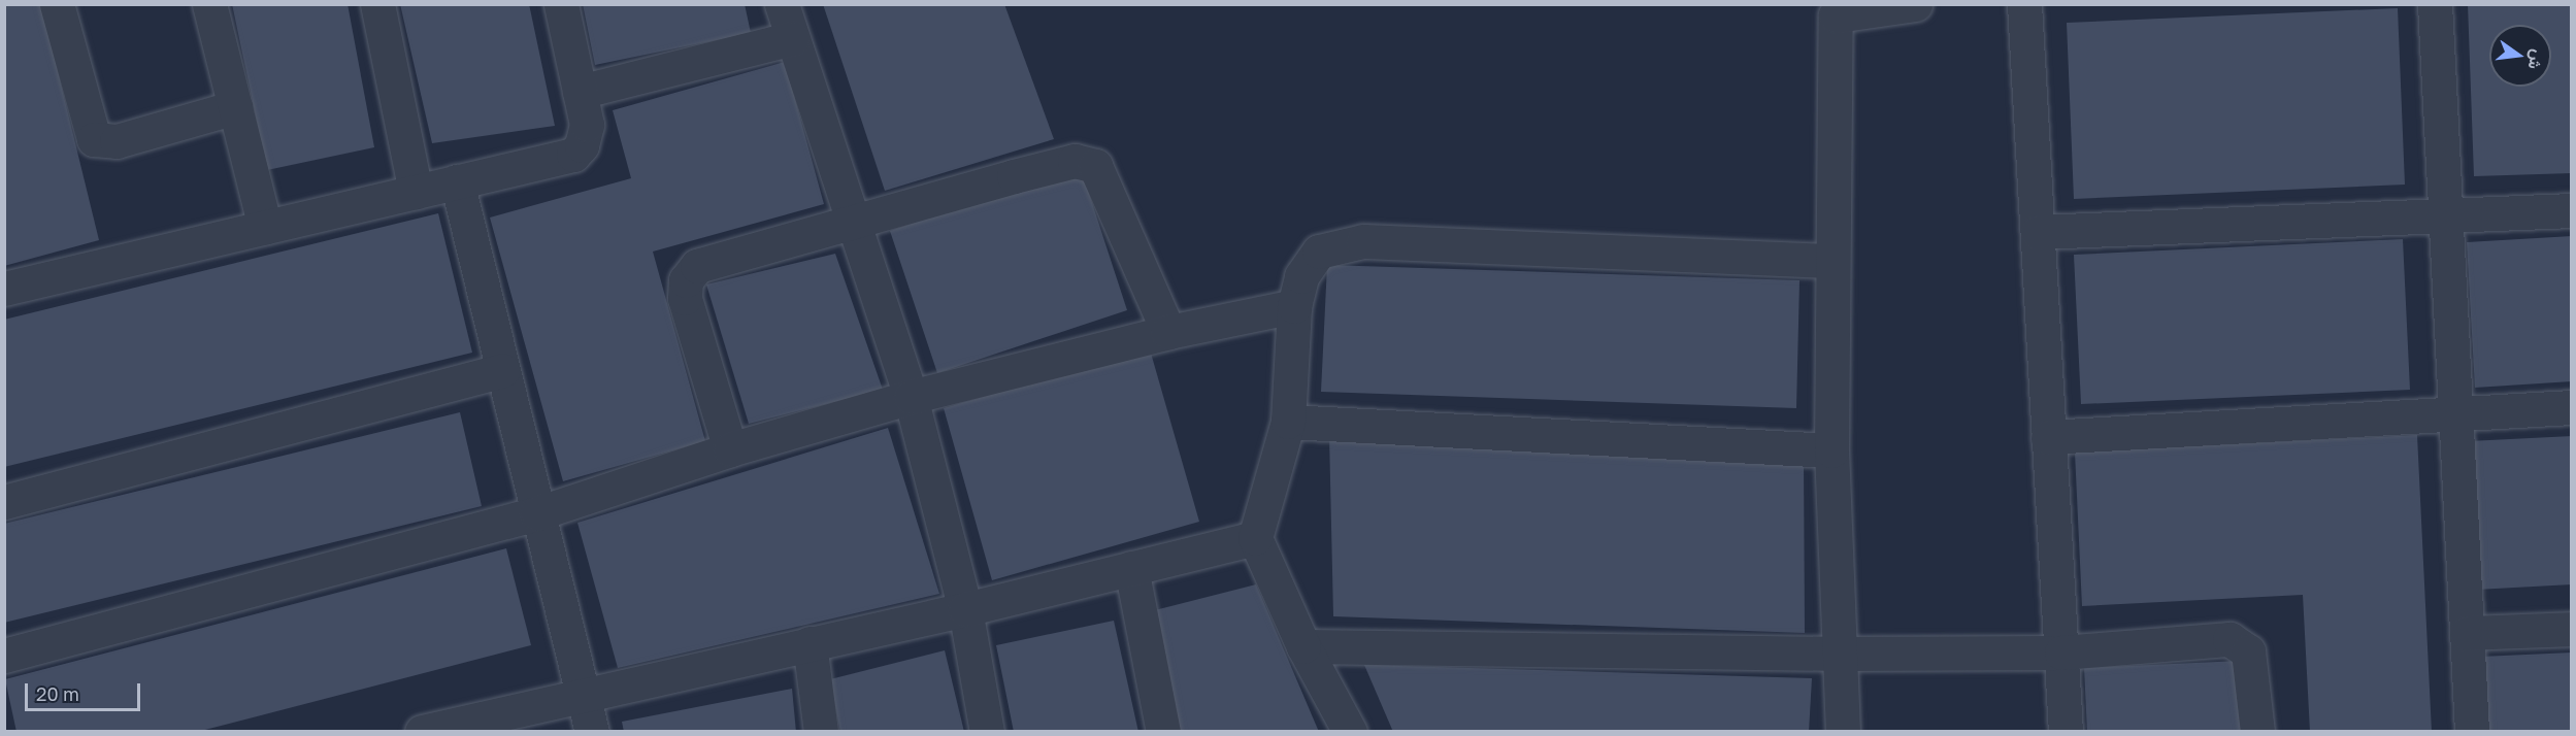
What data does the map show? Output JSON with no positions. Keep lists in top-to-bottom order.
{
  "scale_bar": "20 m",
  "north": "right"
}
